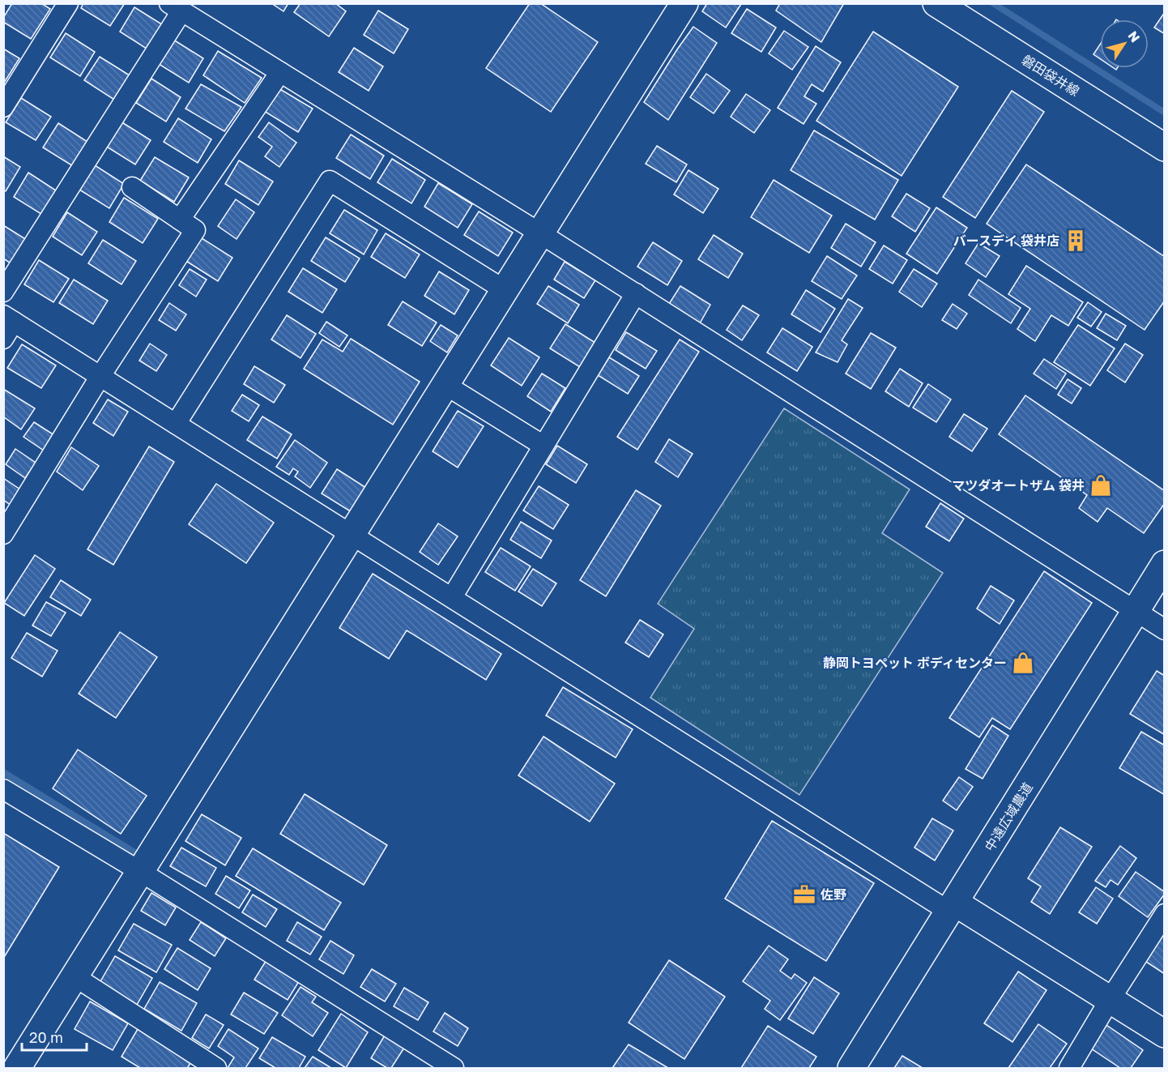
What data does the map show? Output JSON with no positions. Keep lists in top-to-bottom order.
{
  "streets": {
    "street": ["磐田袋井線", "中遠広域農道"]
  },
  "places": {
    "building": ["バースデイ 袋井店"],
    "shop": ["マツダオートザム 袋井", "静岡トヨペット ボディセンター"],
    "office": ["佐野"]
  },
  "scale_bar": "20 m",
  "north": "top right"
}
